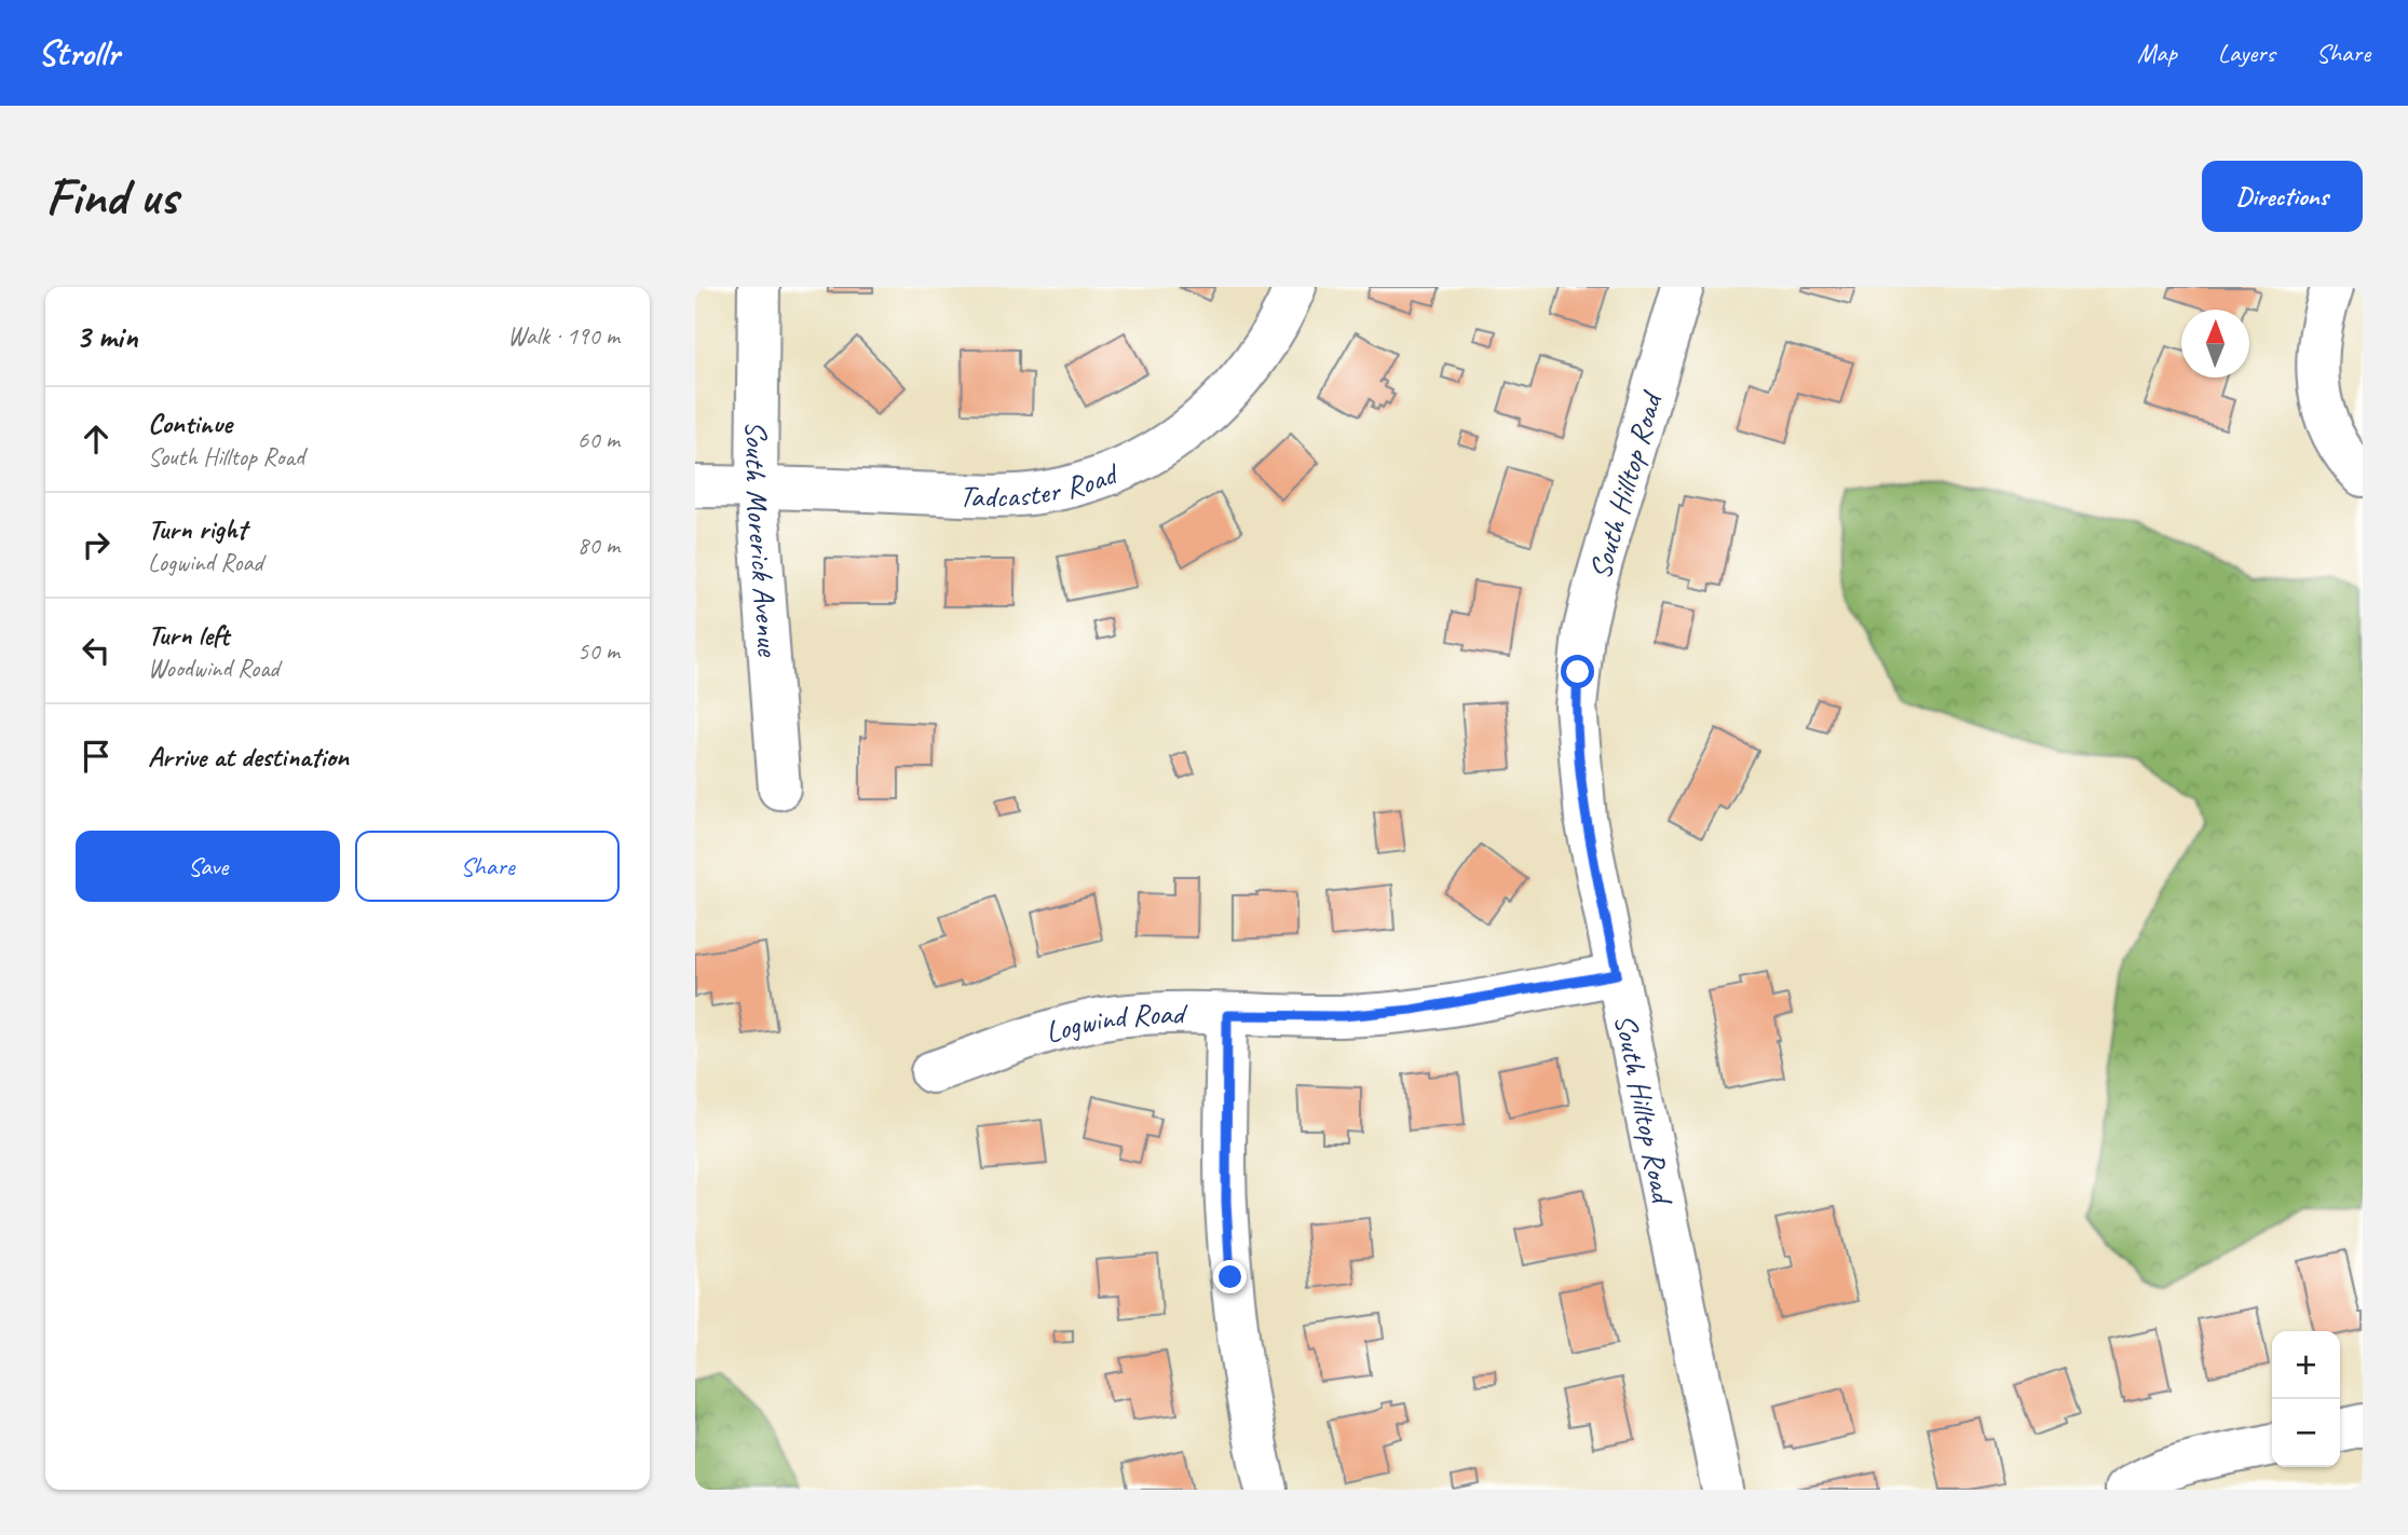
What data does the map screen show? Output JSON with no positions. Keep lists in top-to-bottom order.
{
  "streets": {
    "street": [
      "Tadcaster Road",
      "South Hilltop Road",
      "South Morerick Avenue",
      "Logwind Road"
    ]
  },
  "crossings": [
    ["Tadcaster Road", "South Morerick Avenue"],
    ["South Hilltop Road", "Logwind Road"]
  ],
  "north": "top",
  "page": {
    "header": "Strollr",
    "nav": ["Map", "Layers", "Share"],
    "buttons": [
      "Directions",
      ["Save", "Share"]
    ],
    "title": "Find us",
    "heading": ["3 min", "Walk · 190 m"],
    "list": [
      ["Continue", "South Hilltop Road", "60 m"],
      ["Turn right", "Logwind Road", "80 m"],
      ["Turn left", "Woodwind Road", "50 m"],
      "Arrive at destination"
    ],
    "map_buttons": ["+", "−"]
  }
}
